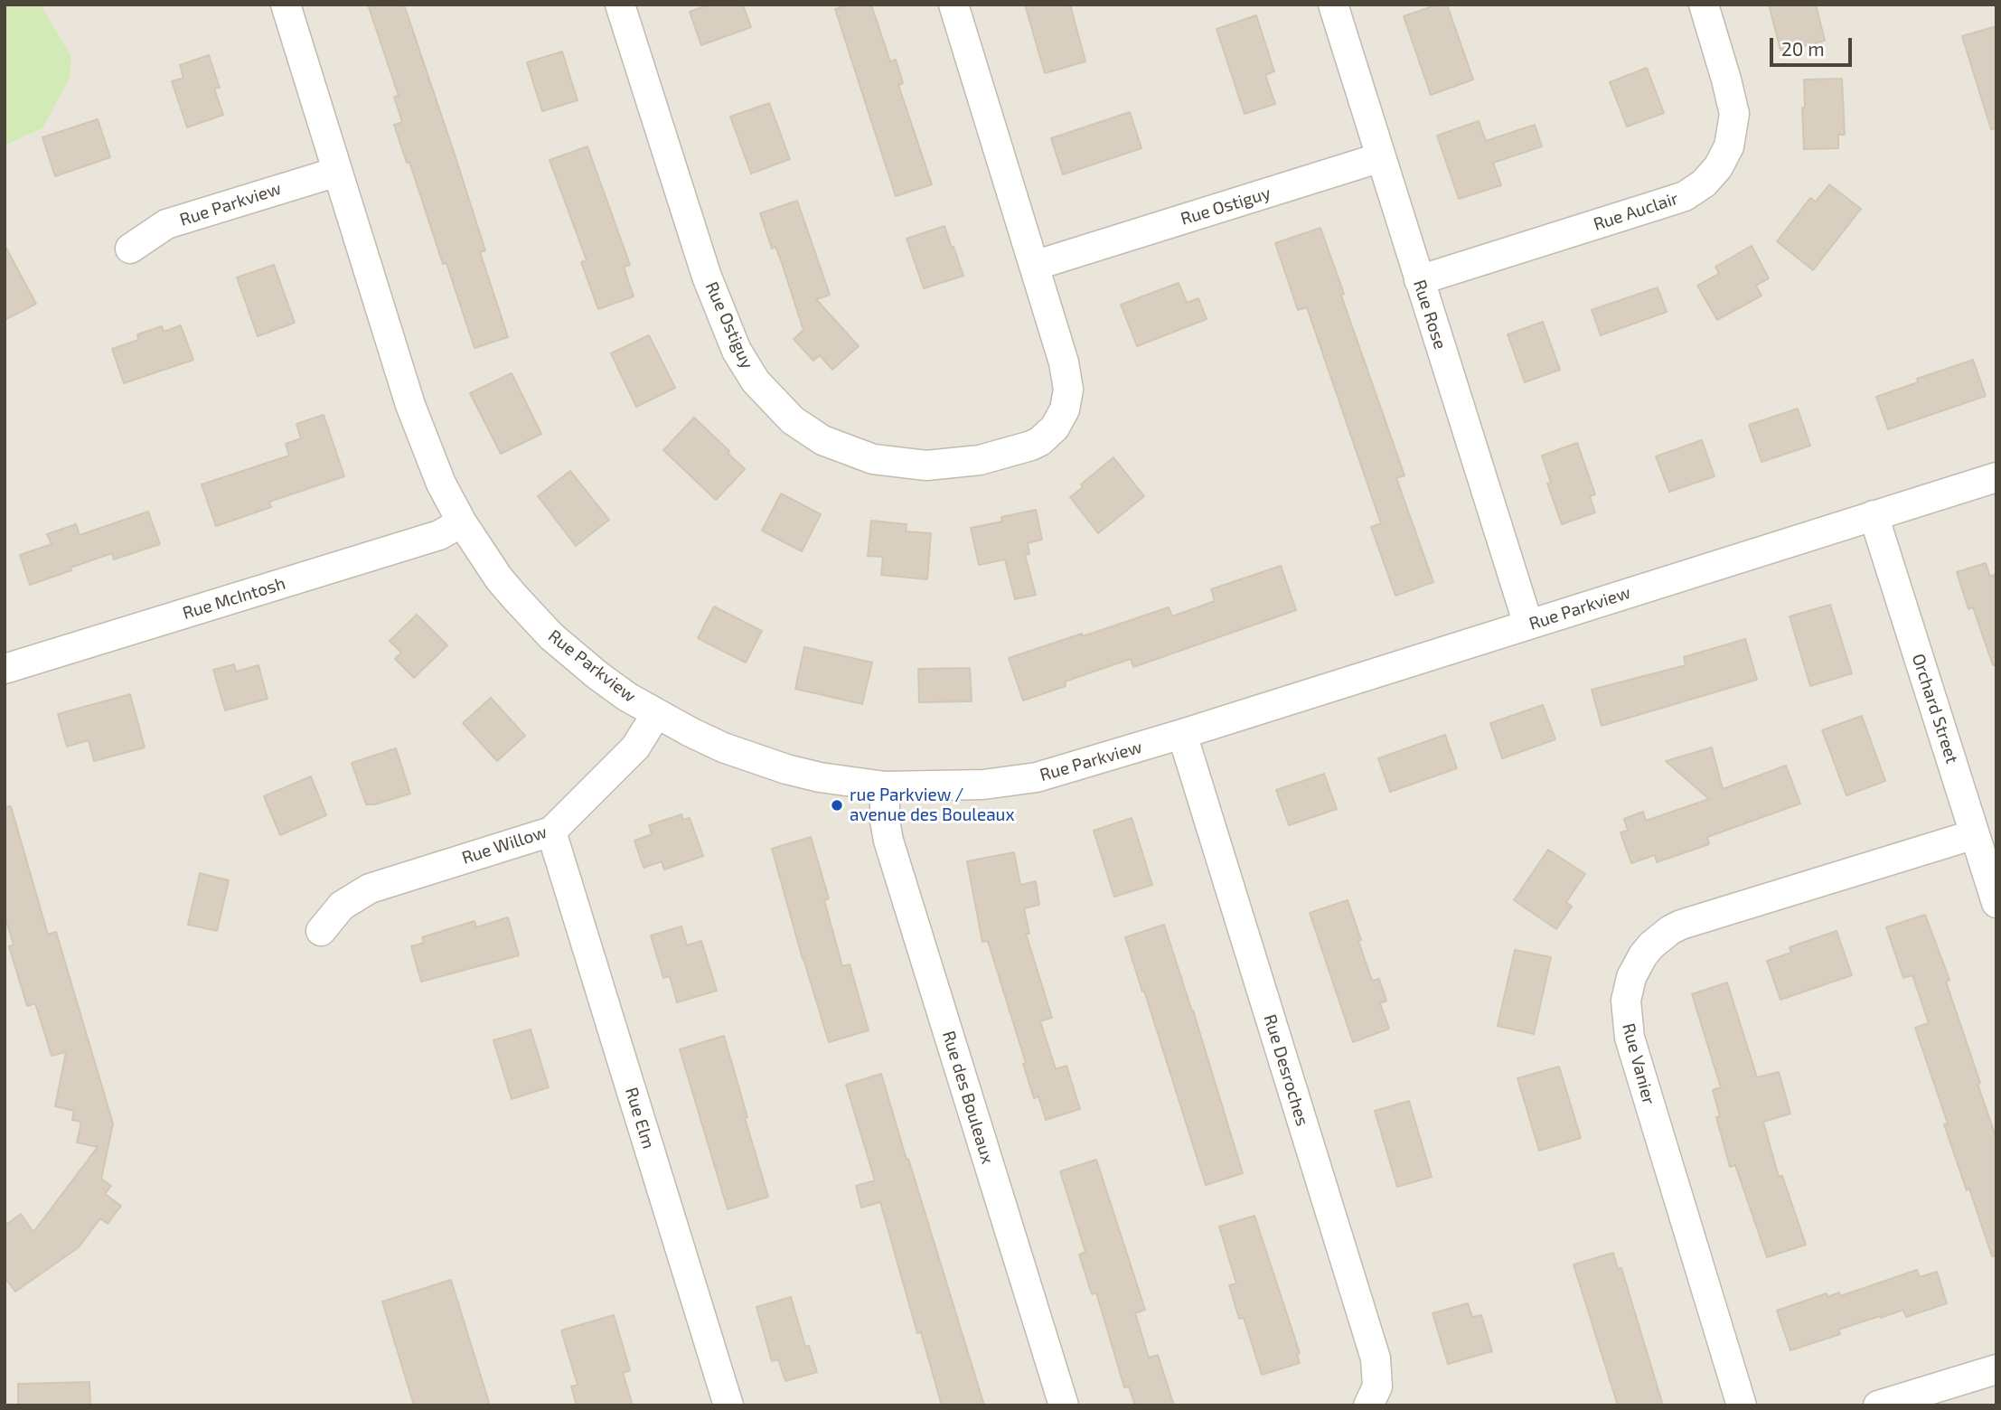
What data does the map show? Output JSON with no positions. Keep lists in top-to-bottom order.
{
  "streets": {
    "street": [
      "Rue Parkview",
      "Rue Ostiguy",
      "Rue Auclair",
      "Rue Rose",
      "Rue McIntosh",
      "Orchard Street",
      "Rue Willow",
      "Rue Vanier",
      "Rue Desroches",
      "Rue des Bouleaux",
      "Rue Elm"
    ]
  },
  "crossings": [
    ["Rue Parkview", "Rue Rose"],
    ["Rue Parkview", "Rue McIntosh"],
    ["Rue Parkview", "Orchard Street"],
    ["Rue Parkview", "Rue Willow"],
    ["Rue Parkview", "Rue Desroches"],
    ["Rue Parkview", "Rue des Bouleaux"],
    ["Rue Ostiguy", "Rue Rose"],
    ["Rue Auclair", "Rue Rose"],
    ["Orchard Street", "Rue Vanier"],
    ["Rue Willow", "Rue Elm"]
  ],
  "places": ["rue Parkview / avenue des Bouleaux"],
  "scale_bar": "20 m"
}
